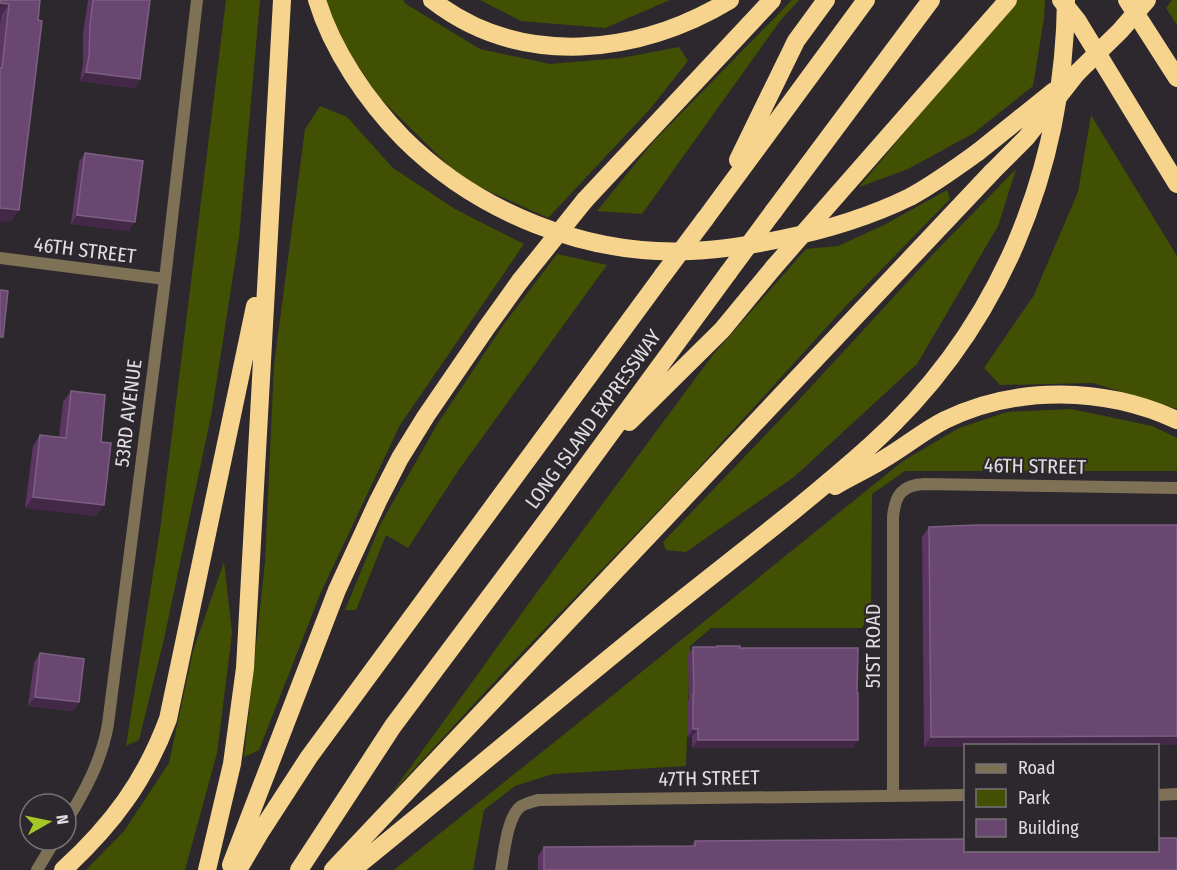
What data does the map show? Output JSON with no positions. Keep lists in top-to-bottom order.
{
  "streets": {
    "highway": ["LONG ISLAND EXPRESSWAY"],
    "street": [
      "46TH STREET",
      "53RD AVENUE",
      "51ST ROAD",
      "47TH STREET"
    ]
  },
  "crossings": [
    ["46TH STREET", "53RD AVENUE"],
    ["46TH STREET", "51ST ROAD"],
    ["51ST ROAD", "47TH STREET"]
  ],
  "legend": ["Road", "Park", "Building"],
  "north": "right"
}
